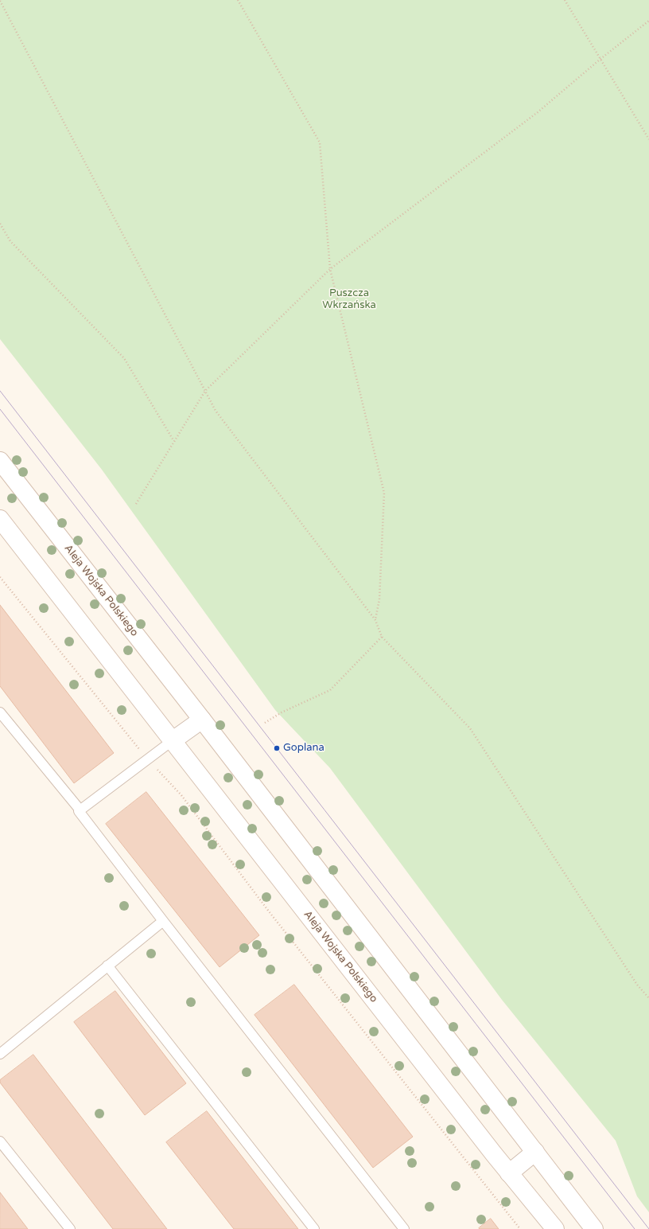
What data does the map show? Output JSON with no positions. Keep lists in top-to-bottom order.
{
  "streets": {
    "main road": ["Aleja Wojska Polskiego"]
  },
  "parks": ["Puszcza Wkrzańska"],
  "places": ["Goplana"]
}
